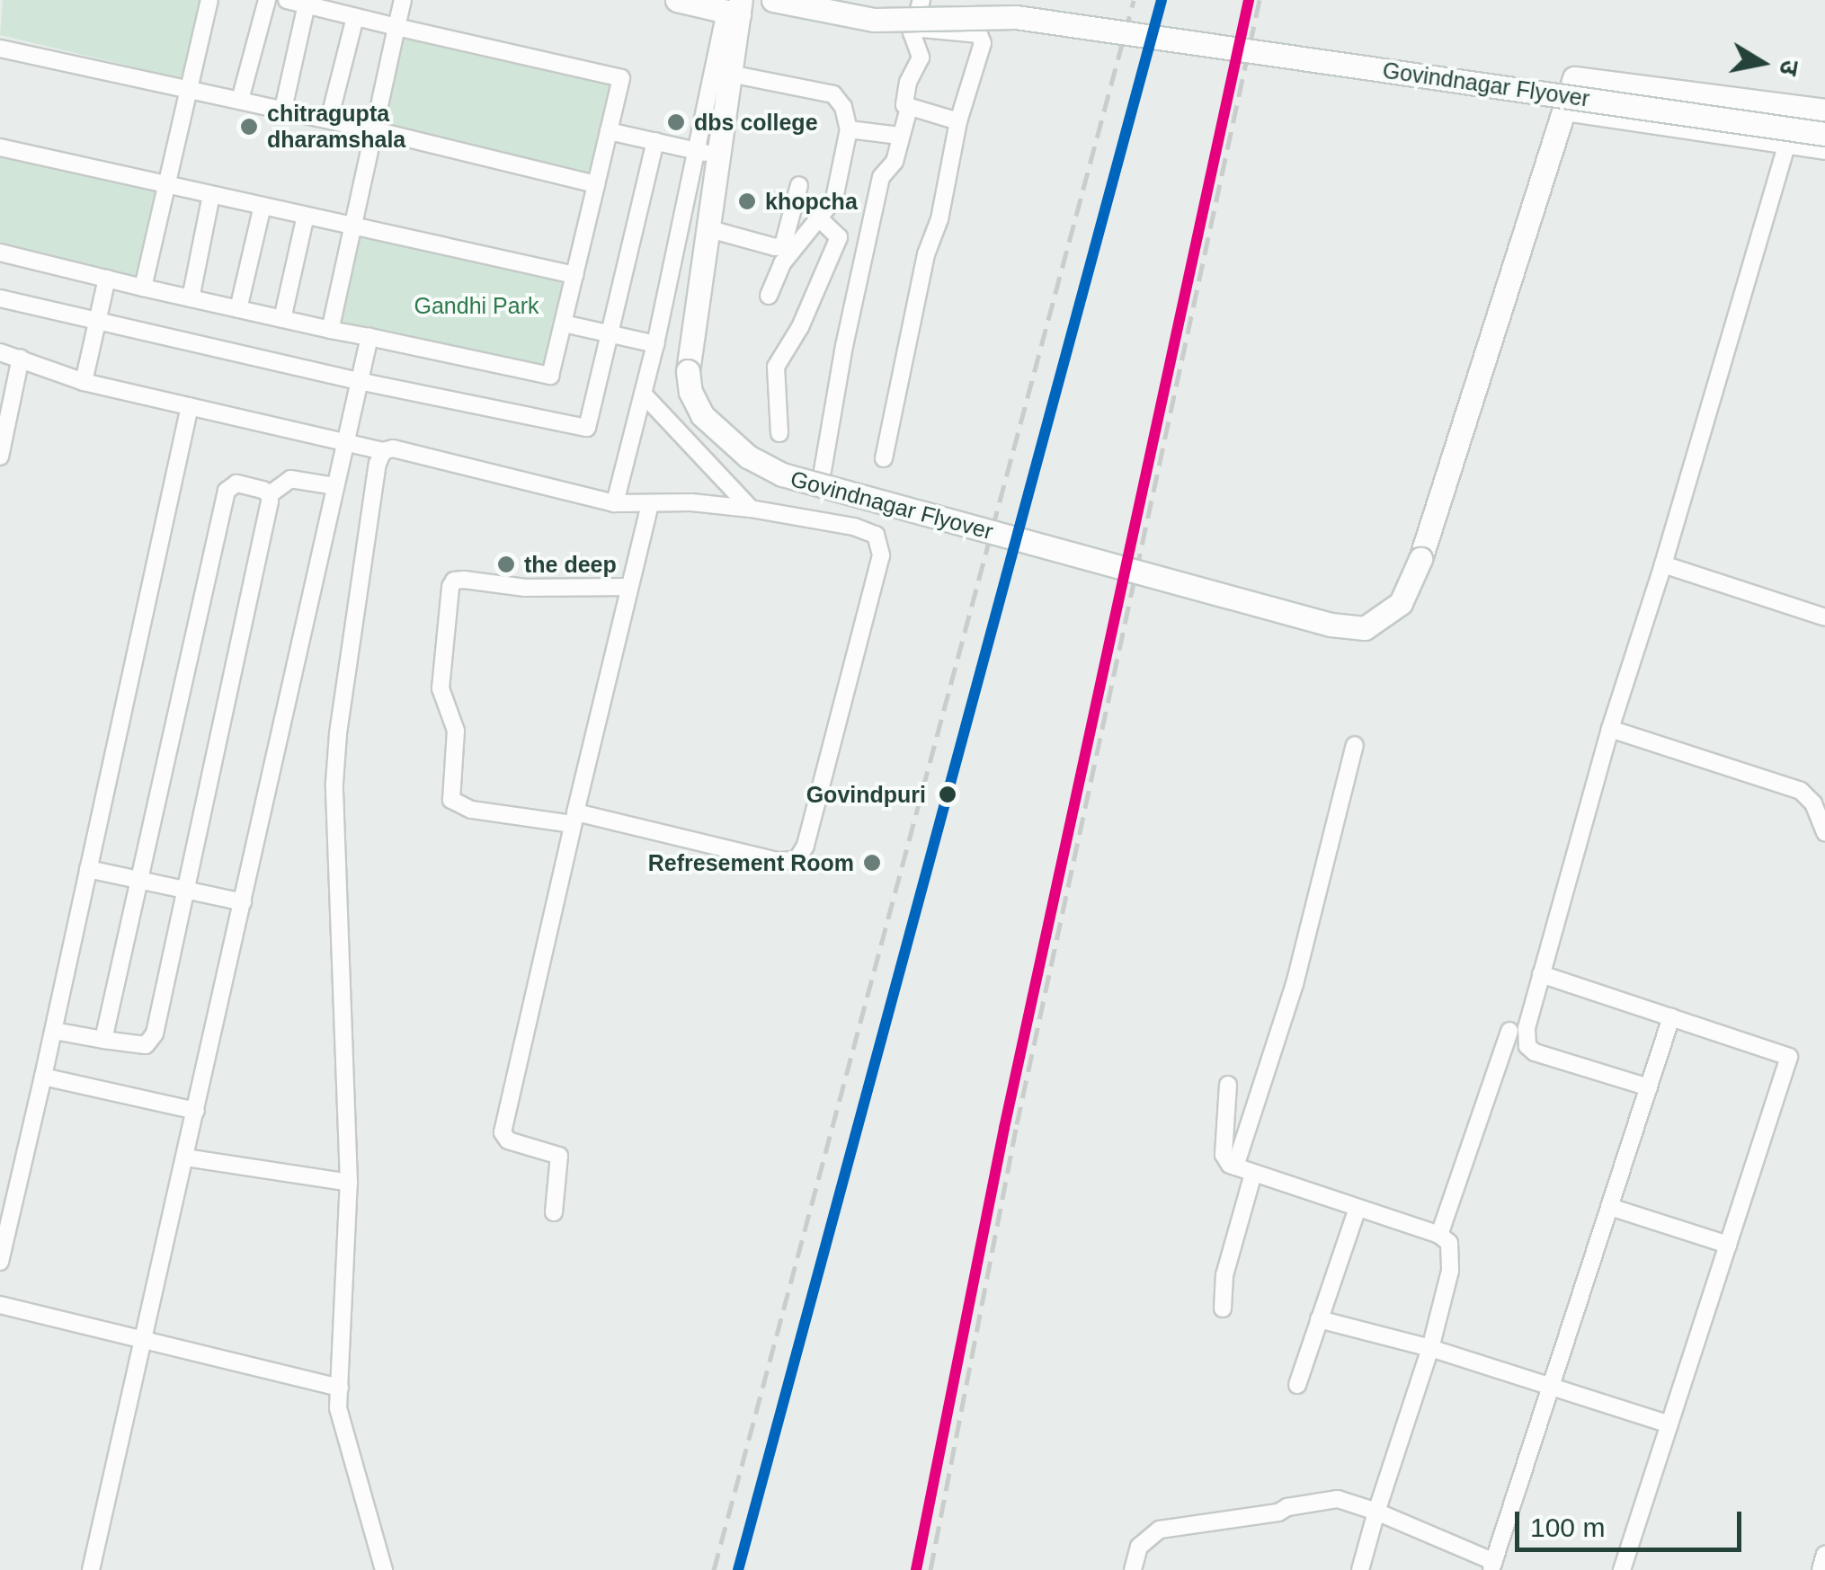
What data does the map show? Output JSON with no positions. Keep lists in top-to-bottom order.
{
  "streets": {
    "main road": ["Govindnagar Flyover"]
  },
  "parks": ["Gandhi Park"],
  "places": [
    "dbs college",
    "chitragupta dharamshala",
    "khopcha",
    "the deep",
    "Govindpuri",
    "Refresement Room"
  ],
  "scale_bar": "100 m",
  "north": "right"
}
